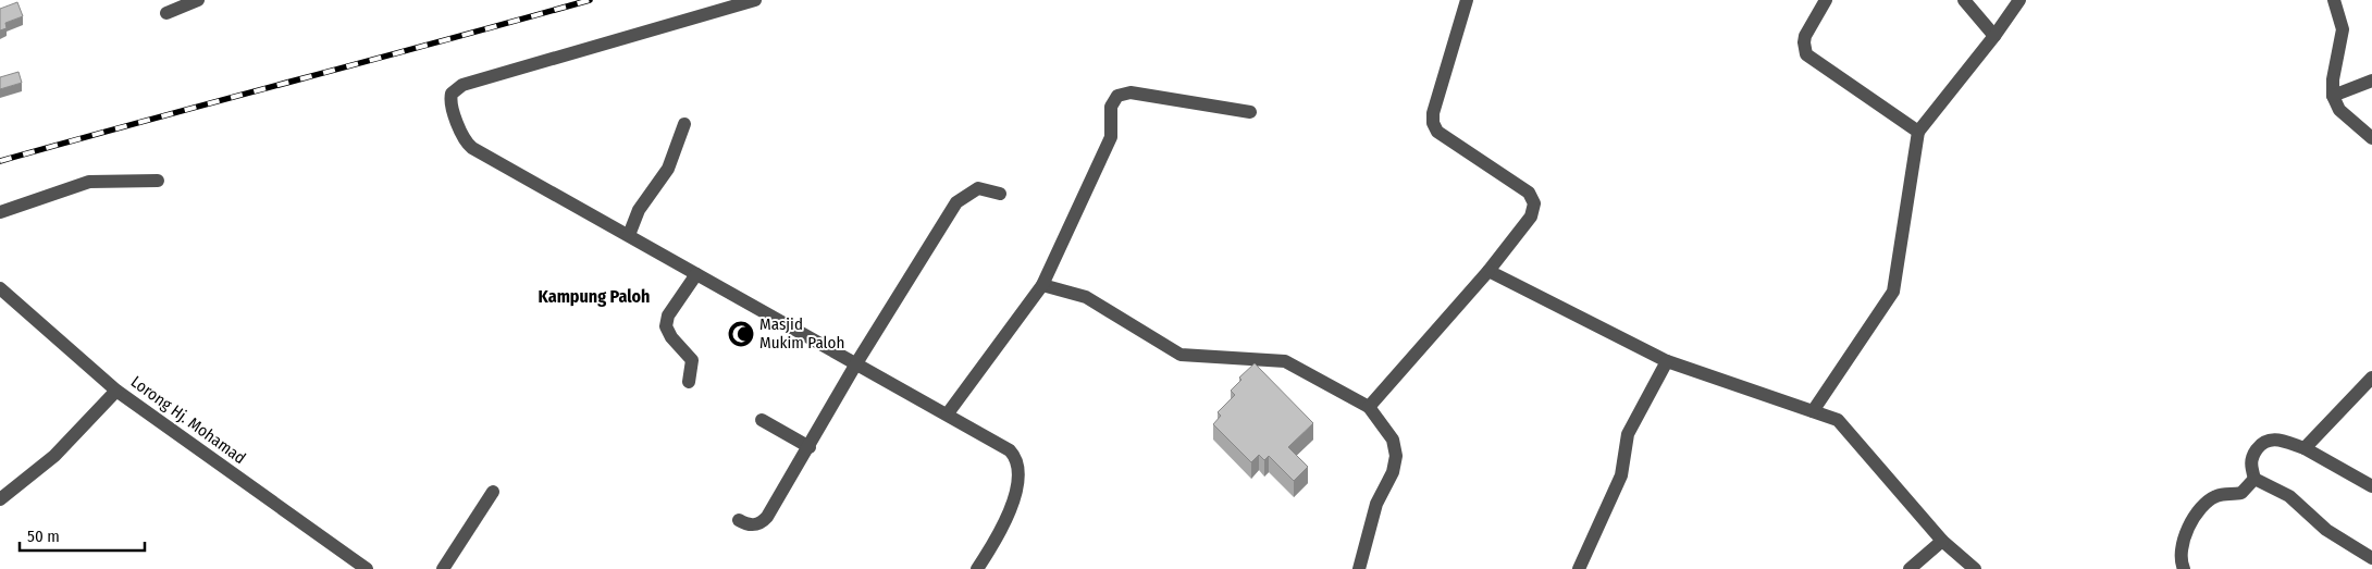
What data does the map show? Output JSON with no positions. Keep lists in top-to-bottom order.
{
  "streets": {
    "street": ["Lorong Hj. Mohamad"]
  },
  "districts": ["Kampung Paloh"],
  "places": {
    "mosque": ["Masjid Mukim Paloh"]
  },
  "scale_bar": "50 m"
}
